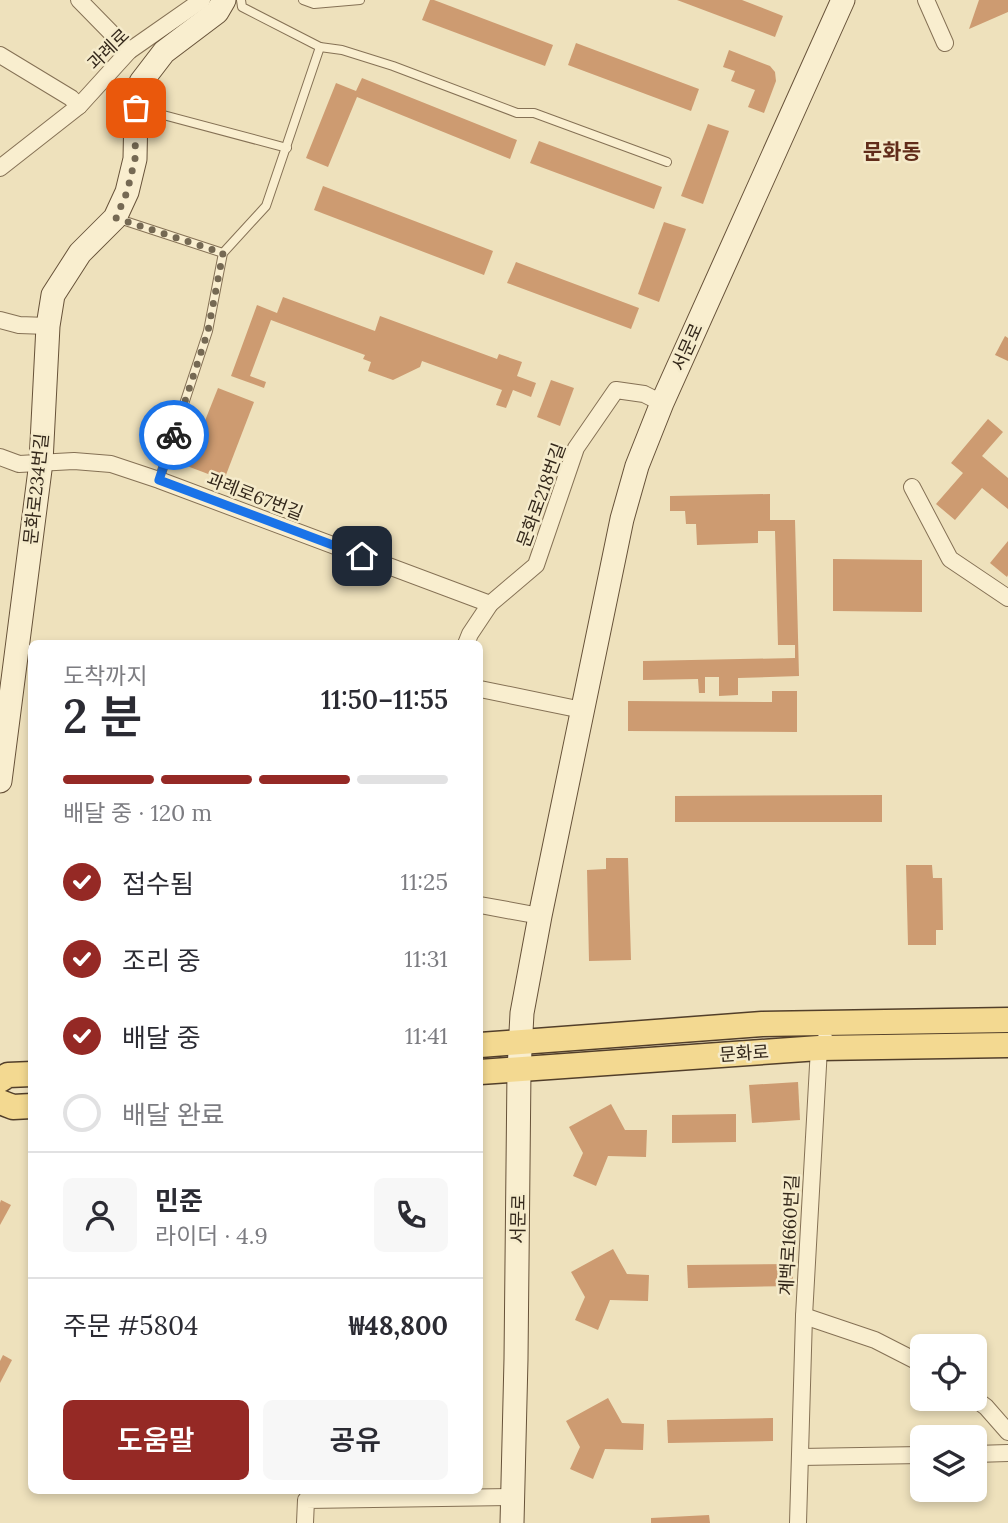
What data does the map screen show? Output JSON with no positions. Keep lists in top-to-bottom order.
{
  "streets": {
    "main road": ["서문로", "문화로234번길", "문화로"],
    "street": [
      "과례로",
      "문화로218번길",
      "과례로67번길",
      "계백로1660번길"
    ]
  },
  "crossings": [
    ["서문로", "문화로218번길"],
    ["서문로", "문화로"],
    ["문화로234번길", "과례로67번길"],
    ["문화로218번길", "과례로67번길"],
    ["문화로", "계백로1660번길"]
  ],
  "districts": ["문화동"],
  "page": {
    "heading": ["2 분", "도착까지", "11:50–11:55"],
    "panel": [
      "민준",
      "라이더 · 4.9",
      "주문 #5804",
      "₩48,800"
    ],
    "bar": "배달 중 · 120 m",
    "list": [
      ["접수됨", "11:25"],
      ["조리 중", "11:31"],
      ["배달 중", "11:41"],
      "배달 완료"
    ],
    "buttons": ["도움말", "공유"]
  }
}
